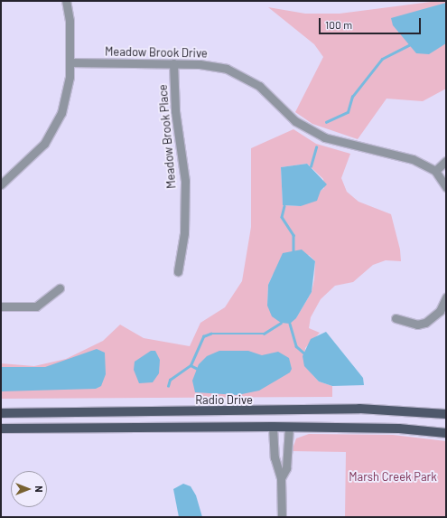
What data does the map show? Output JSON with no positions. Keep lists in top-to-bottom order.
{
  "streets": {
    "main road": ["Radio Drive"],
    "street": ["Meadow Brook Drive", "Meadow Brook Place"]
  },
  "crossings": [
    ["Meadow Brook Drive", "Meadow Brook Place"]
  ],
  "parks": ["Marsh Creek Park"],
  "scale_bar": "100 m",
  "north": "right"
}
